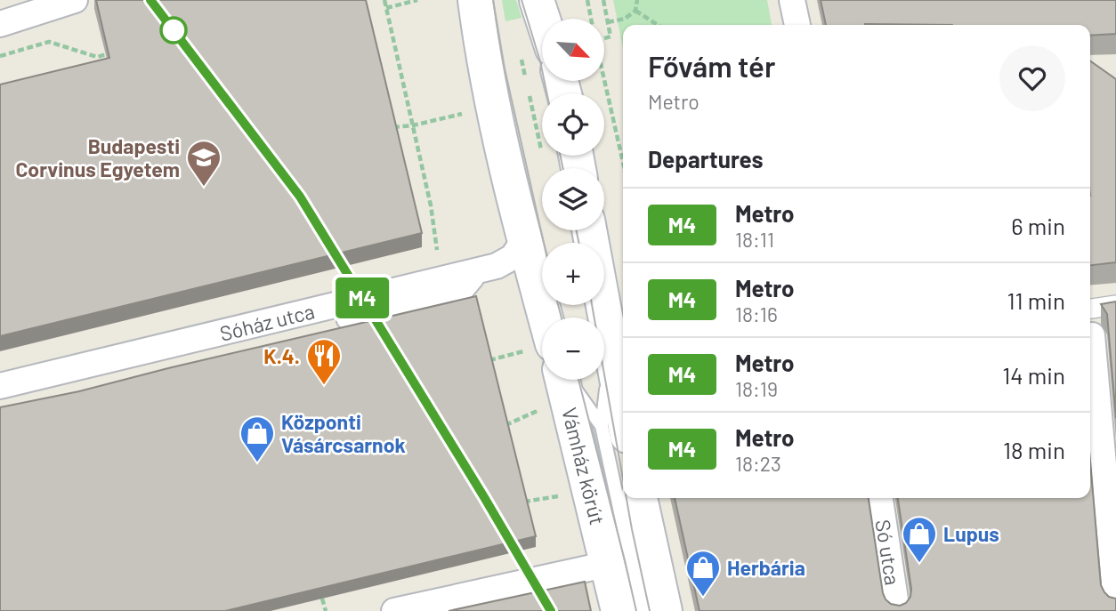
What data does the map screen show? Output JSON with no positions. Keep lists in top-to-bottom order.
{
  "streets": {
    "main road": ["Vámház körút"],
    "street": ["Sóház utca", "Só utca"]
  },
  "places": {
    "school or university": ["Budapesti Corvinus Egyetem"],
    "restaurant": ["K.4."],
    "shop": ["Központi Vásárcsarnok", "Lupus", "Herbária"]
  },
  "lines": ["metro line M4"],
  "north": "bottom right",
  "page": {
    "on_map": "M4",
    "map_buttons": ["+", "−"],
    "heading": [
      ["Fővám tér", "Metro"],
      "Departures"
    ],
    "list": [
      {
        "mark": "M4",
        "name": "Metro",
        "note": "18:11",
        "value": "6 min"
      },
      {
        "mark": "M4",
        "name": "Metro",
        "note": "18:16",
        "value": "11 min"
      },
      {
        "mark": "M4",
        "name": "Metro",
        "note": "18:19",
        "value": "14 min"
      },
      {
        "mark": "M4",
        "name": "Metro",
        "note": "18:23",
        "value": "18 min"
      }
    ]
  }
}
